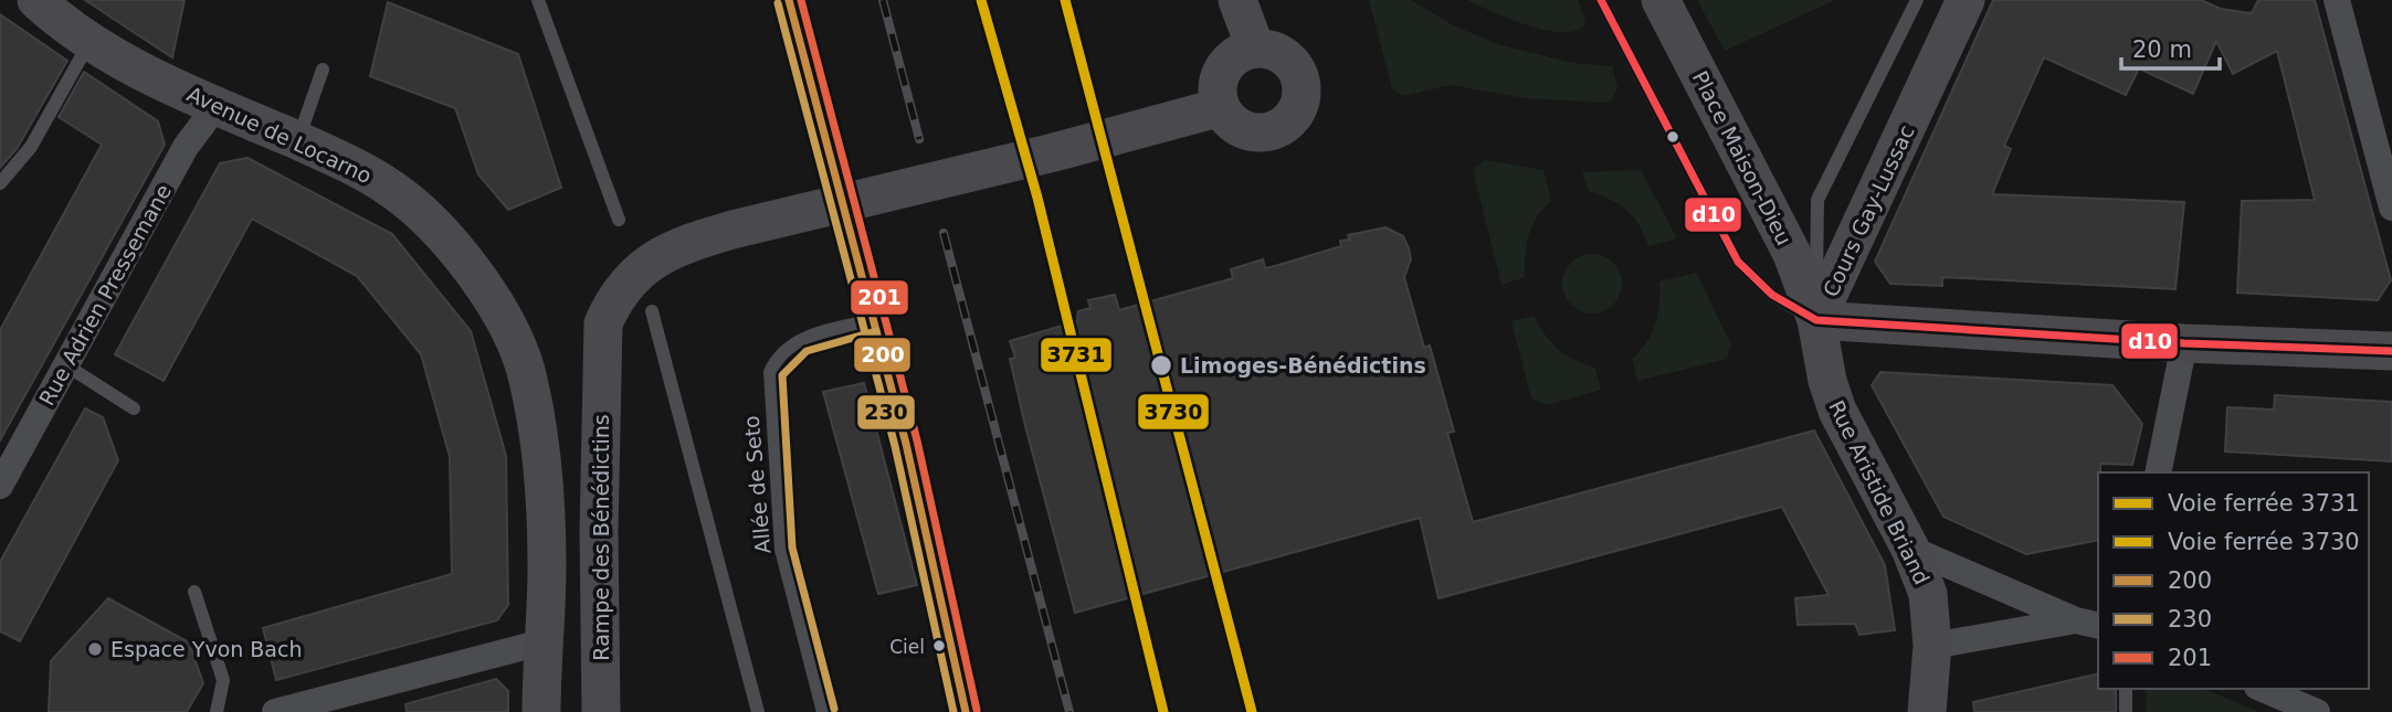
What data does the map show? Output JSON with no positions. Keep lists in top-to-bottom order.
{
  "streets": {
    "street": [
      "Avenue de Locarno",
      "Place Maison-Dieu",
      "Cours Gay-Lussac",
      "Rue Adrien Pressemane",
      "Rue Aristide Briand",
      "Rampe des Bénédictins"
    ],
    "lane": ["Allée de Seto"]
  },
  "crossings": [
    ["Avenue de Locarno", "Rue Adrien Pressemane"],
    ["Place Maison-Dieu", "Cours Gay-Lussac"],
    ["Place Maison-Dieu", "Rue Aristide Briand"],
    ["Cours Gay-Lussac", "Rue Aristide Briand"]
  ],
  "places": ["Limoges-Bénédictins", "Ciel", "Espace Yvon Bach"],
  "lines": [
    "rail line 3731",
    "rail line 3730",
    "transit line 200",
    "transit line 201",
    "transit line d10",
    "transit line 230"
  ],
  "legend": [
    "Voie ferrée 3731",
    "Voie ferrée 3730",
    "200",
    "230",
    "201"
  ],
  "scale_bar": "20 m"
}
